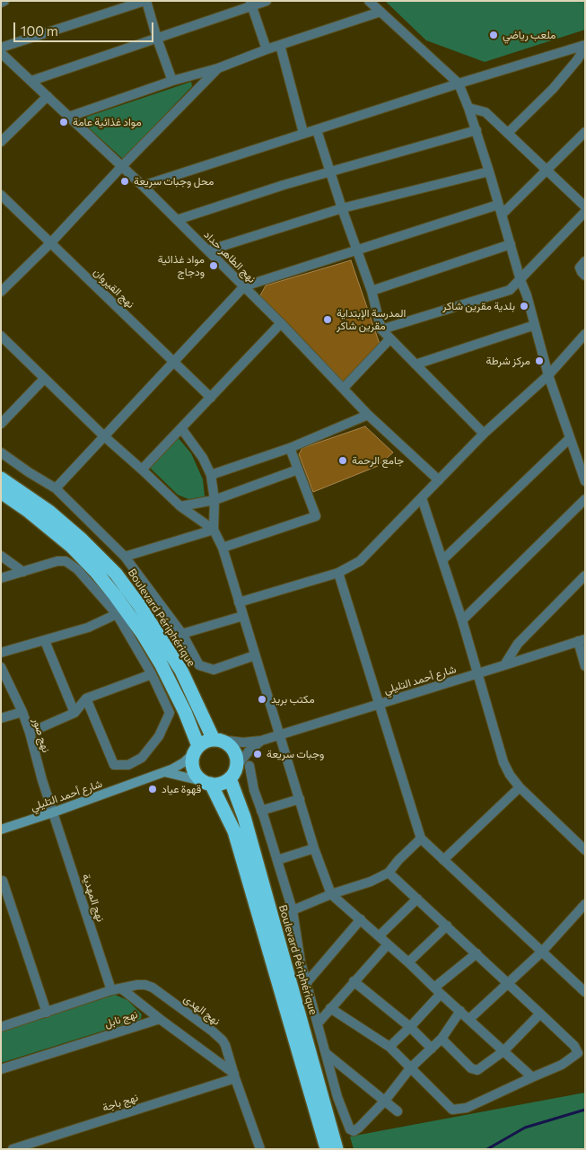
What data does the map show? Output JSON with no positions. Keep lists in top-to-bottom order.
{
  "streets": {
    "highway": ["Boulevard Périphérique"],
    "street": [
      "نهج الطاهر حداد",
      "نهج القيروان",
      "شارع أحمد التليلي",
      "نهج صور",
      "نهج المهدية",
      "نهج الهدى",
      "نهج نابل",
      "نهج باجة"
    ]
  },
  "crossings": [
    ["Boulevard Périphérique", "شارع أحمد التليلي"],
    ["شارع أحمد التليلي", "نهج صور"],
    ["شارع أحمد التليلي", "نهج المهدية"],
    ["نهج صور", "نهج المهدية"],
    ["نهج المهدية", "نهج الهدى"],
    ["نهج الهدى", "نهج باجة"]
  ],
  "places": [
    "ملعب رياضي",
    "مواد غذائية عامة",
    "محل وجبات سريعة",
    "مواد غذائية ودجاج",
    "بلدية مقرين شاكر",
    "المدرسة الإبتداية مقرين شاكر",
    "مركز شرطة",
    "جامع الرحمة",
    "مكتب بريد",
    "وجبات سريعة",
    "قهوة عياد"
  ],
  "scale_bar": "100 m"
}
